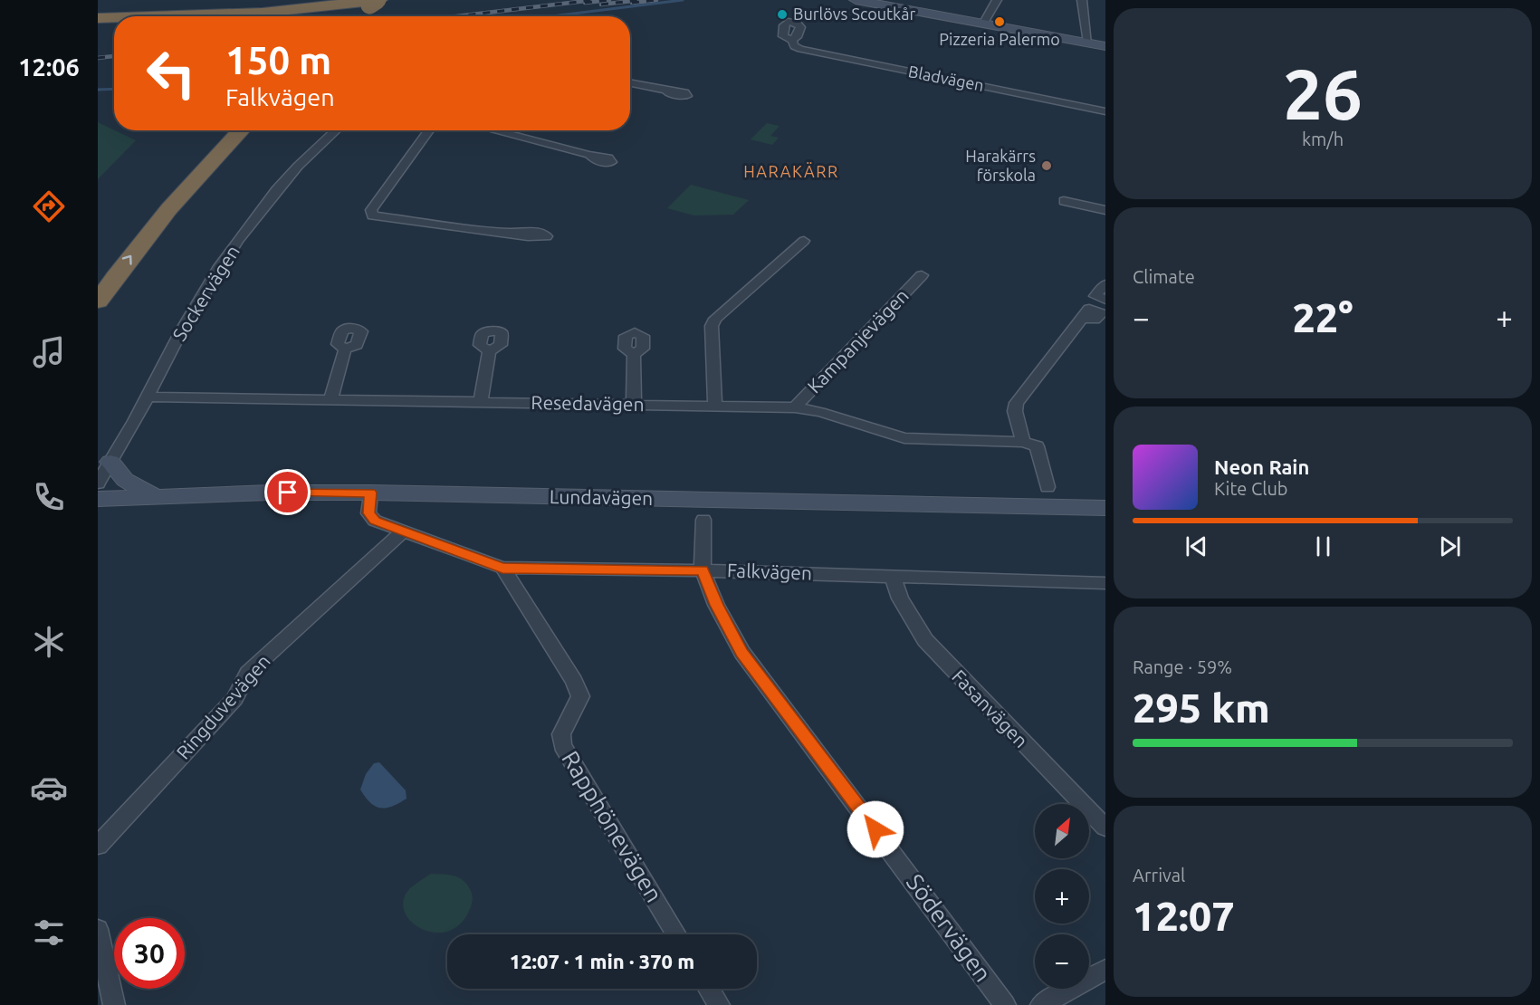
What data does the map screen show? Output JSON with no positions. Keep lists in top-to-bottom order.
{
  "streets": {
    "main road": ["Lundavägen"],
    "street": [
      "Bladvägen",
      "Sockervägen",
      "Kampanjevägen",
      "Resedavägen",
      "Falkvägen",
      "Ringduvevägen",
      "Fasanvägen",
      "Rapphönevägen",
      "Södervägen"
    ]
  },
  "crossings": [
    ["Sockervägen", "Resedavägen"],
    ["Kampanjevägen", "Resedavägen"],
    ["Lundavägen", "Falkvägen"],
    ["Falkvägen", "Ringduvevägen"],
    ["Falkvägen", "Fasanvägen"],
    ["Falkvägen", "Rapphönevägen"],
    ["Falkvägen", "Södervägen"]
  ],
  "districts": ["HARAKÄRR"],
  "places": ["Burlövs Scoutkår", "Pizzeria Palermo", "Harakärrs förskola"],
  "north": "top right",
  "page": {
    "tabs": "12:06",
    "tile": [
      ["26", "km/h"],
      "Climate",
      ["Range · 59%", "295 km"],
      ["Arrival", "12:07"]
    ],
    "turn": ["150 m", "Falkvägen"],
    "heat": ["−", "22°", "+"],
    "song": ["Neon Rain", "Kite Club"],
    "map_buttons": ["+", "−"],
    "limit": "30",
    "trip": "12:07 · 1 min · 370 m"
  }
}
